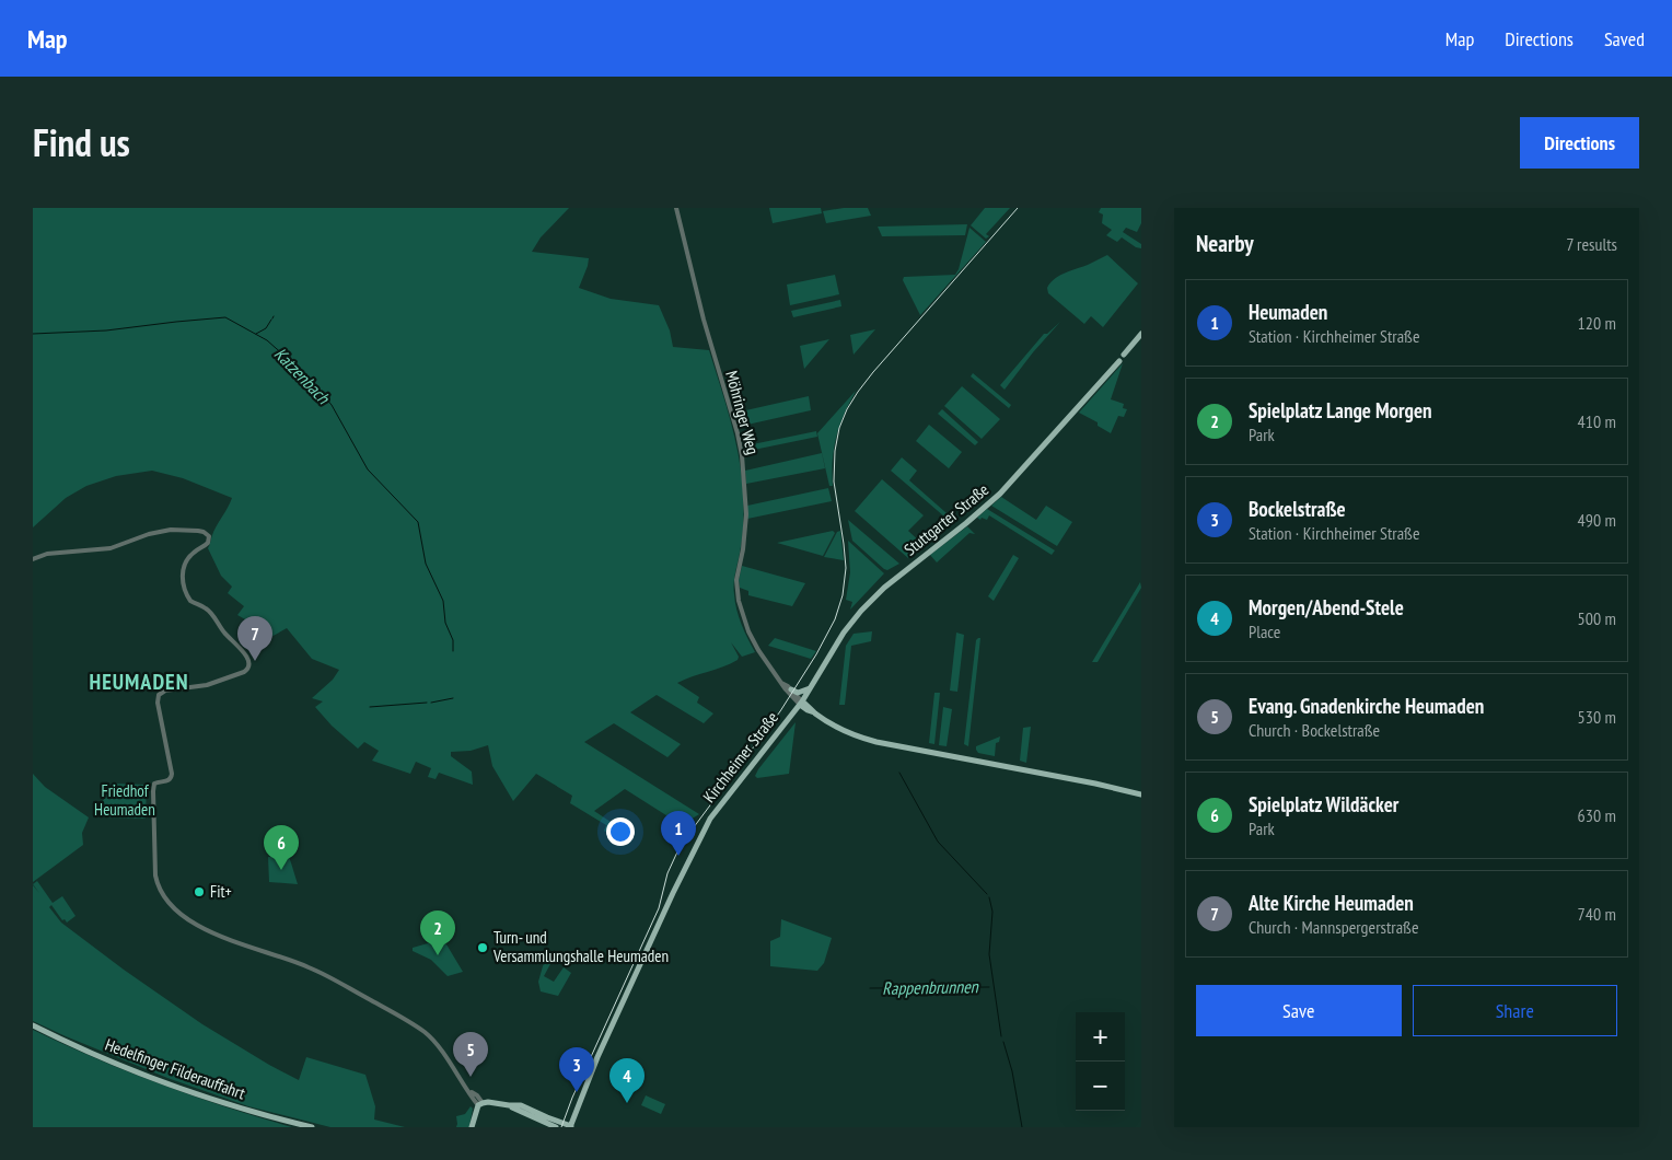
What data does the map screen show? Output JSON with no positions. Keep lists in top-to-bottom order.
{
  "streets": {
    "main road": ["Stuttgarter Straße", "Kirchheimer Straße", "Hedelfinger Filderauffahrt"],
    "street": ["Möhringer Weg"]
  },
  "crossings": [
    ["Möhringer Weg", "Stuttgarter Straße"],
    ["Möhringer Weg", "Kirchheimer Straße"],
    ["Stuttgarter Straße", "Kirchheimer Straße"]
  ],
  "districts": ["HEUMADEN"],
  "water": ["Katzenbach", "Rappenbrunnen"],
  "parks": ["Friedhof Heumaden"],
  "places": ["Fit+", "Turn- und Versammlungshalle Heumaden"],
  "page": {
    "header": "Map",
    "nav": ["Map", "Directions", "Saved"],
    "title": "Find us",
    "buttons": [
      "Directions",
      ["Save", "Share"]
    ],
    "heading": ["Nearby", "7 results"],
    "list": [
      {
        "mark": "1",
        "name": "Heumaden",
        "note": "Station · Kirchheimer Straße",
        "value": "120 m"
      },
      {
        "mark": "2",
        "name": "Spielplatz Lange Morgen",
        "note": "Park",
        "value": "410 m"
      },
      {
        "mark": "3",
        "name": "Bockelstraße",
        "note": "Station · Kirchheimer Straße",
        "value": "490 m"
      },
      {
        "mark": "4",
        "name": "Morgen/Abend-Stele",
        "note": "Place",
        "value": "500 m"
      },
      {
        "mark": "5",
        "name": "Evang. Gnadenkirche Heumaden",
        "note": "Church · Bockelstraße",
        "value": "530 m"
      },
      {
        "mark": "6",
        "name": "Spielplatz Wildäcker",
        "note": "Park",
        "value": "630 m"
      },
      {
        "mark": "7",
        "name": "Alte Kirche Heumaden",
        "note": "Church · Mannspergerstraße",
        "value": "740 m"
      }
    ],
    "pins": [
      "7",
      "1",
      "6",
      "2",
      "5",
      "3",
      "4"
    ],
    "map_buttons": ["+", "−"]
  }
}
